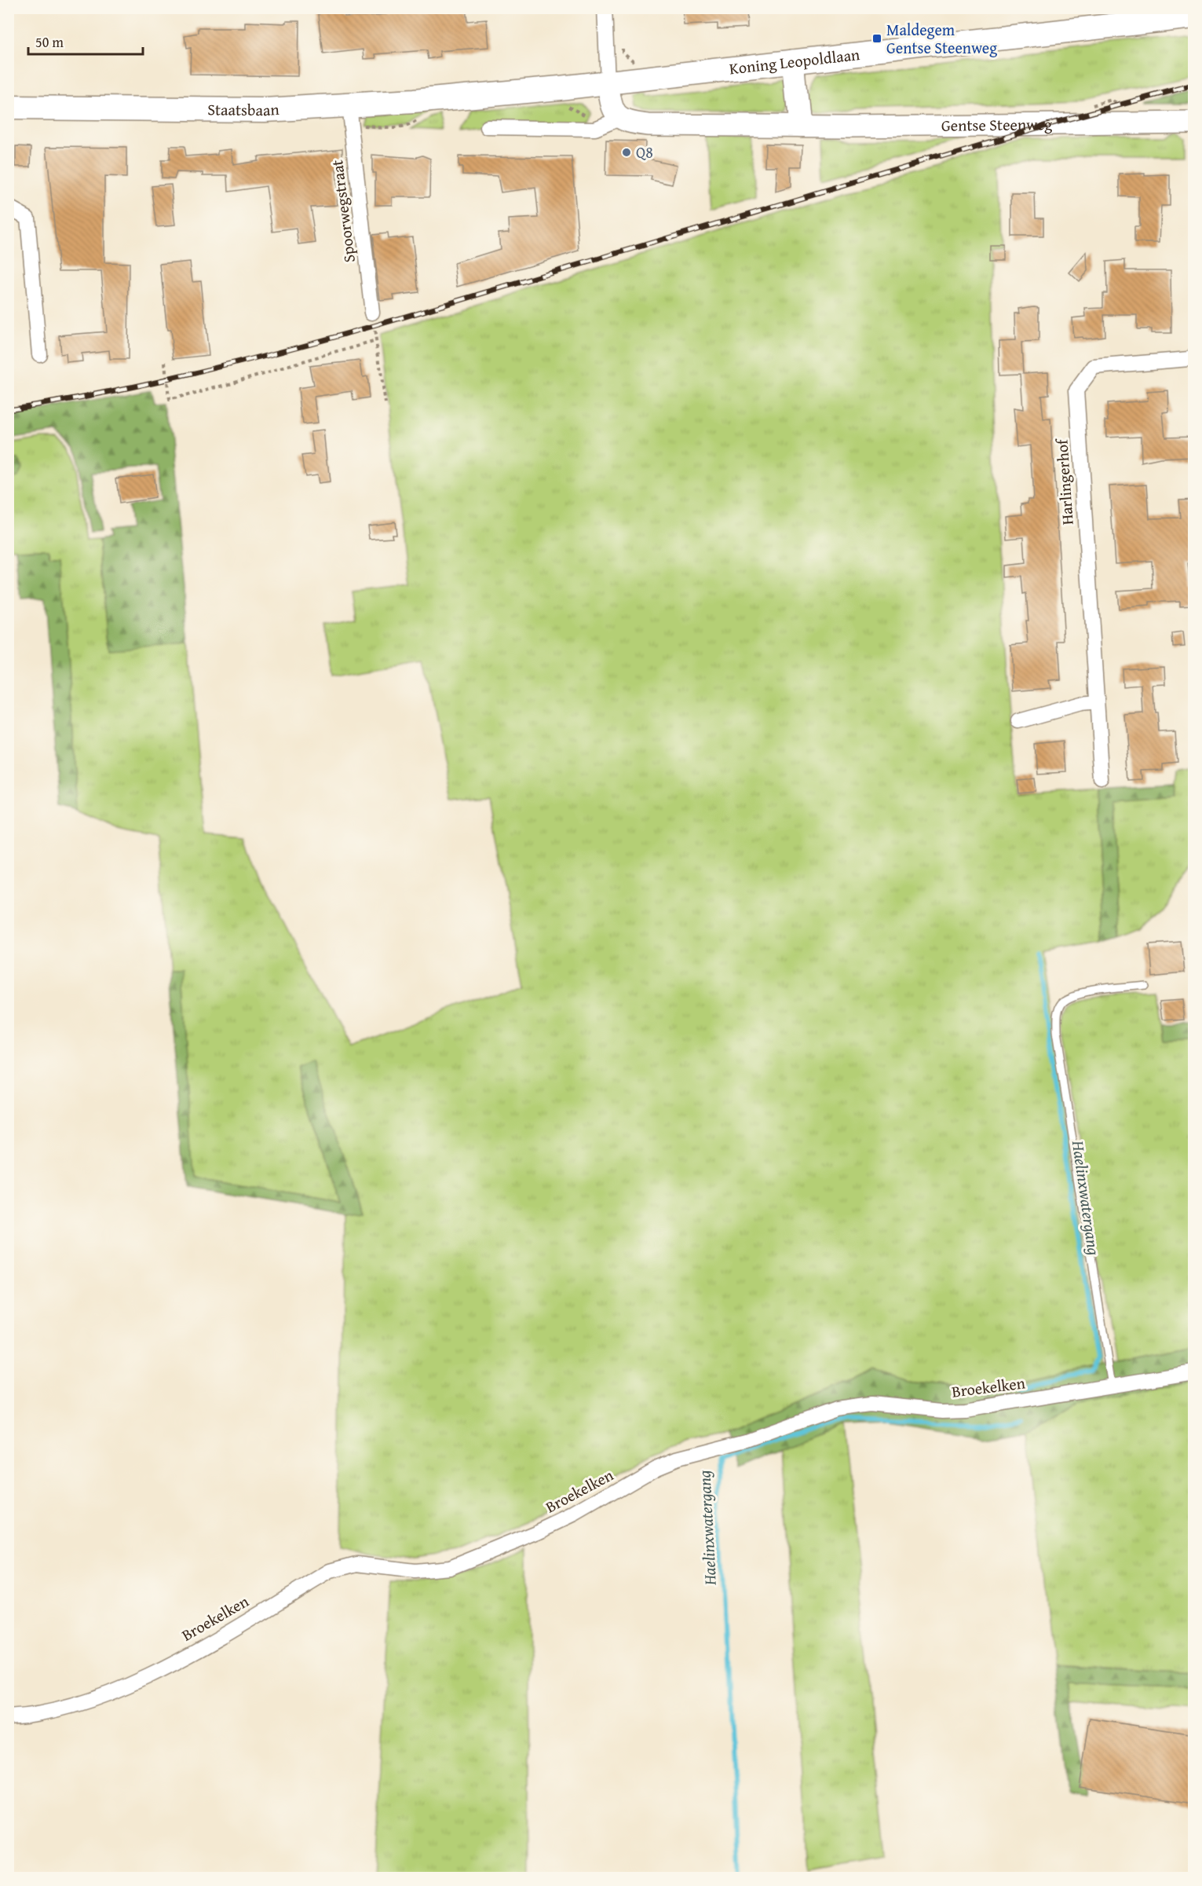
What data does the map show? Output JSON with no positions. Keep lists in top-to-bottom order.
{
  "streets": {
    "main road": ["Koning Leopoldlaan", "Staatsbaan"],
    "street": [
      "Gentse Steenweg",
      "Spoorwegstraat",
      "Harlingerhof",
      "Broekelken"
    ]
  },
  "crossings": [
    ["Koning Leopoldlaan", "Staatsbaan"],
    ["Staatsbaan", "Spoorwegstraat"]
  ],
  "water": ["Haelinxwatergang"],
  "places": {
    "transit": ["Maldegem Gentse Steenweg"],
    "other": ["Q8"]
  },
  "scale_bar": "50 m"
}
